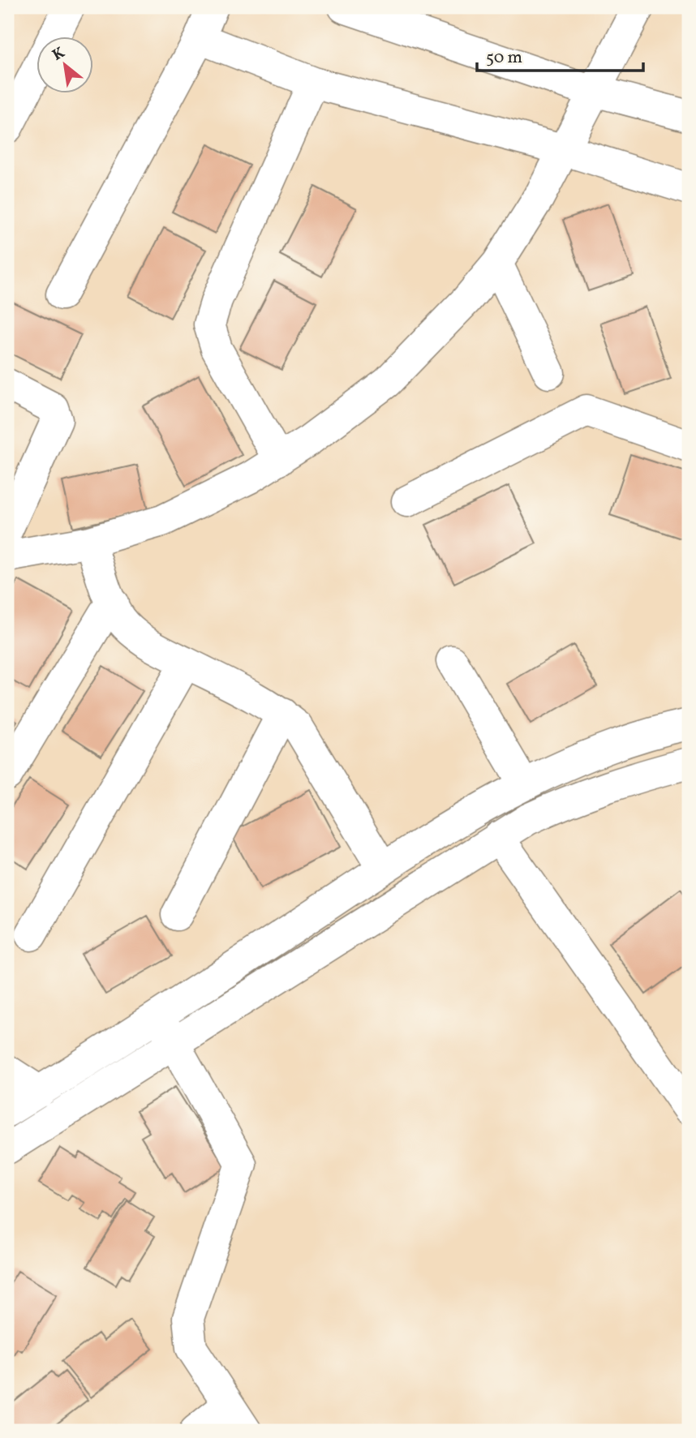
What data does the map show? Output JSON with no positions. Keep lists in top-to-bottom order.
{
  "scale_bar": "50 m",
  "north": "top left"
}
